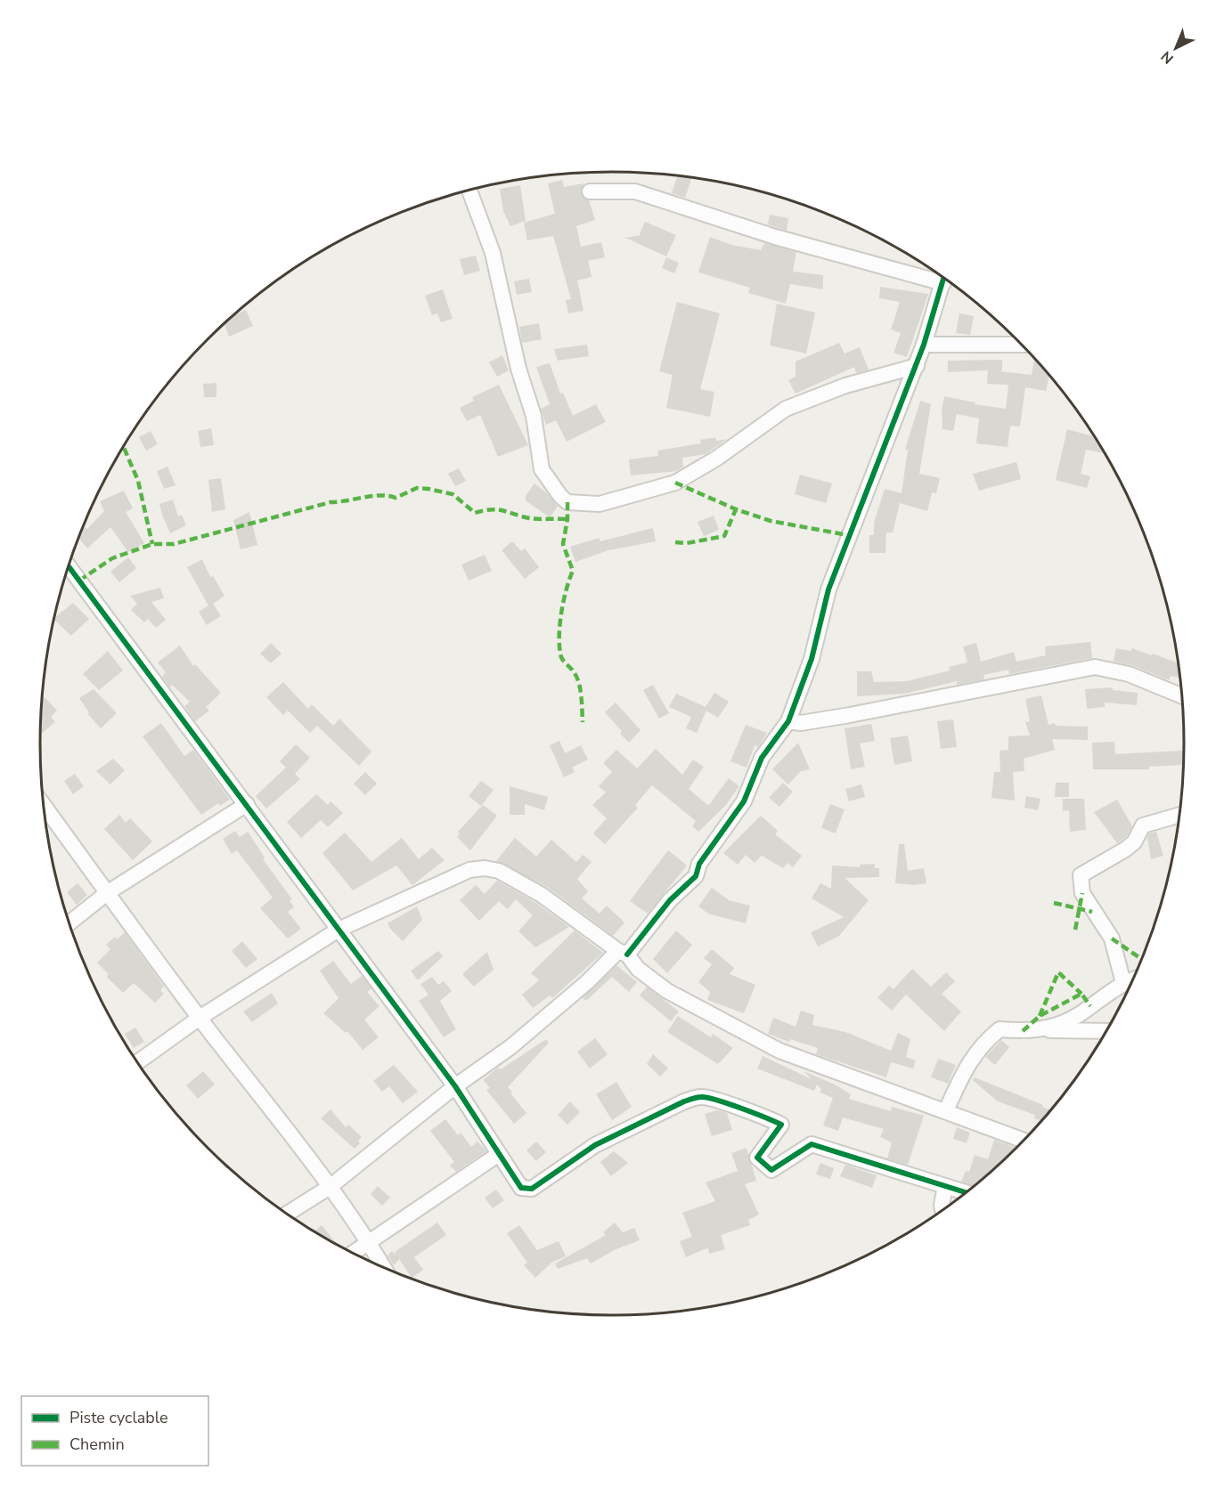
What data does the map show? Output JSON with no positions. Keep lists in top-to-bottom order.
{
  "legend": ["Piste cyclable", "Chemin"],
  "north": "bottom left"
}
